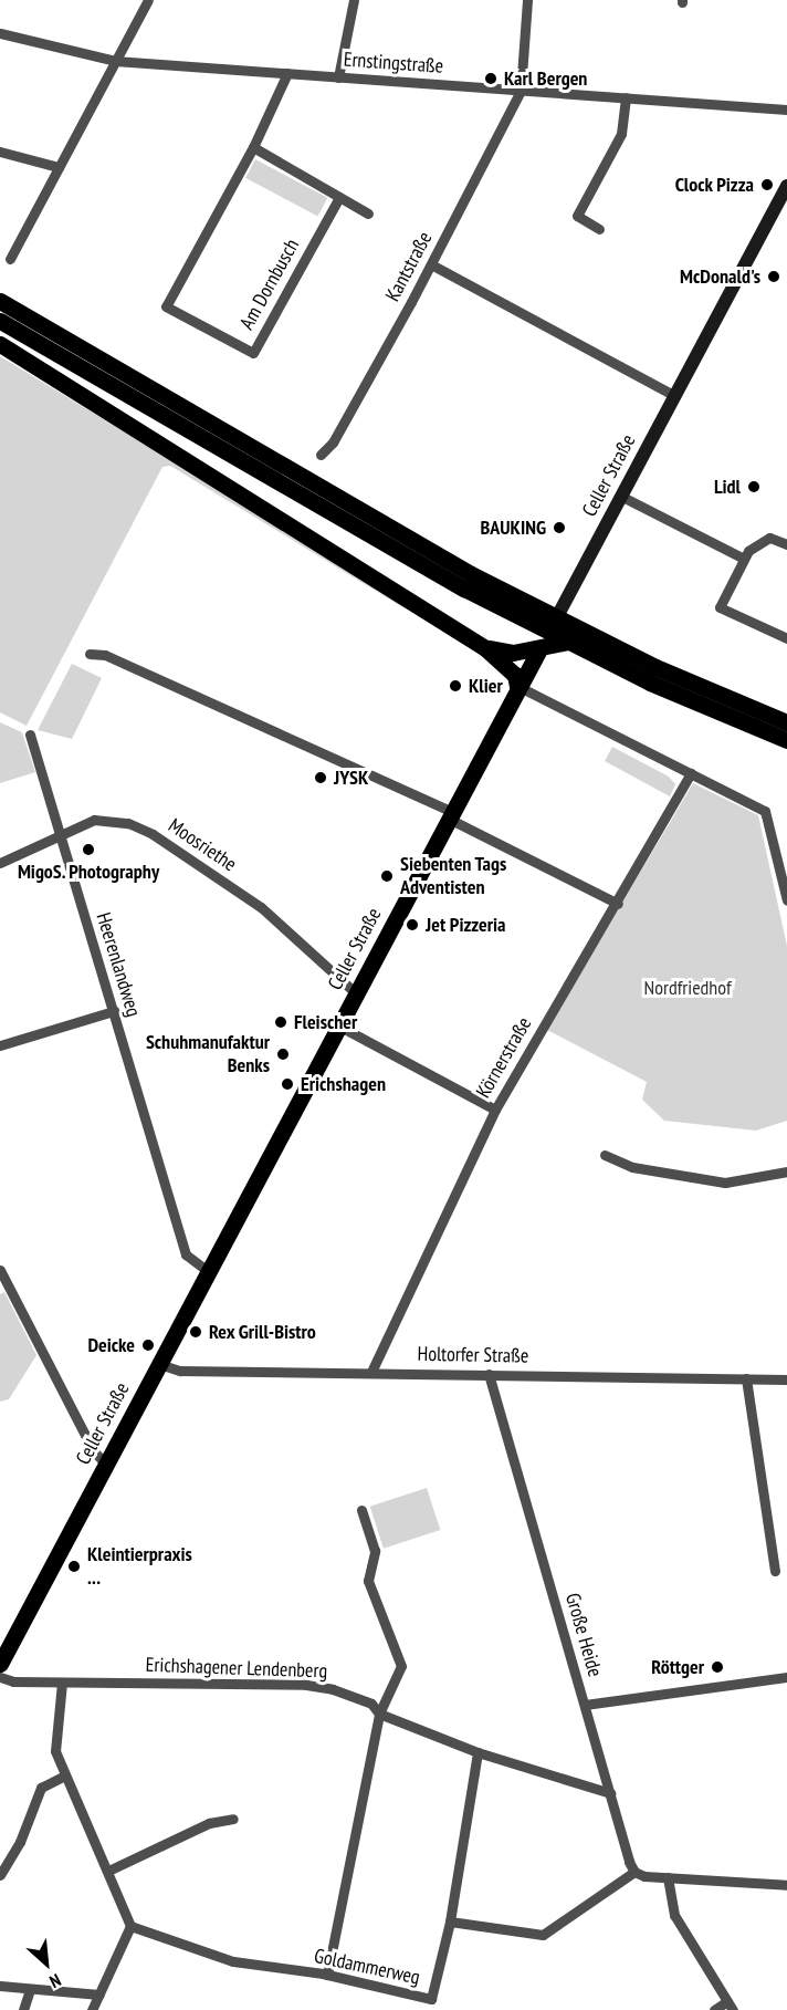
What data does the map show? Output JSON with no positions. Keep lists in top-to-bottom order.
{
  "streets": {
    "main road": ["Celler Straße"],
    "street": [
      "Ernstingstraße",
      "Kantstraße",
      "Am Dornbusch",
      "Moosriethe",
      "Heerenlandweg",
      "Körnerstraße",
      "Holtorfer Straße",
      "Große Heide",
      "Erichshagener Lendenberg",
      "Goldammerweg"
    ]
  },
  "crossings": [
    ["Ernstingstraße", "Kantstraße"],
    ["Ernstingstraße", "Am Dornbusch"],
    ["Celler Straße", "Moosriethe"],
    ["Celler Straße", "Heerenlandweg"],
    ["Celler Straße", "Holtorfer Straße"],
    ["Moosriethe", "Heerenlandweg"],
    ["Körnerstraße", "Holtorfer Straße"],
    ["Holtorfer Straße", "Große Heide"],
    ["Große Heide", "Erichshagener Lendenberg"],
    ["Erichshagener Lendenberg", "Goldammerweg"]
  ],
  "parks": ["Nordfriedhof"],
  "places": [
    "Karl Bergen",
    "Clock Pizza",
    "McDonald's",
    "Lidl",
    "BAUKING",
    "Klier",
    "JYSK",
    "MigoS. Photography",
    "Siebenten Tags Adventisten",
    "Jet Pizzeria",
    "Fleischer",
    "Schuhmanufaktur Benks",
    "Erichshagen",
    "Rex Grill-Bistro",
    "Deicke",
    "Kleintierpraxis ...",
    "Röttger"
  ],
  "north": "bottom right"
}
